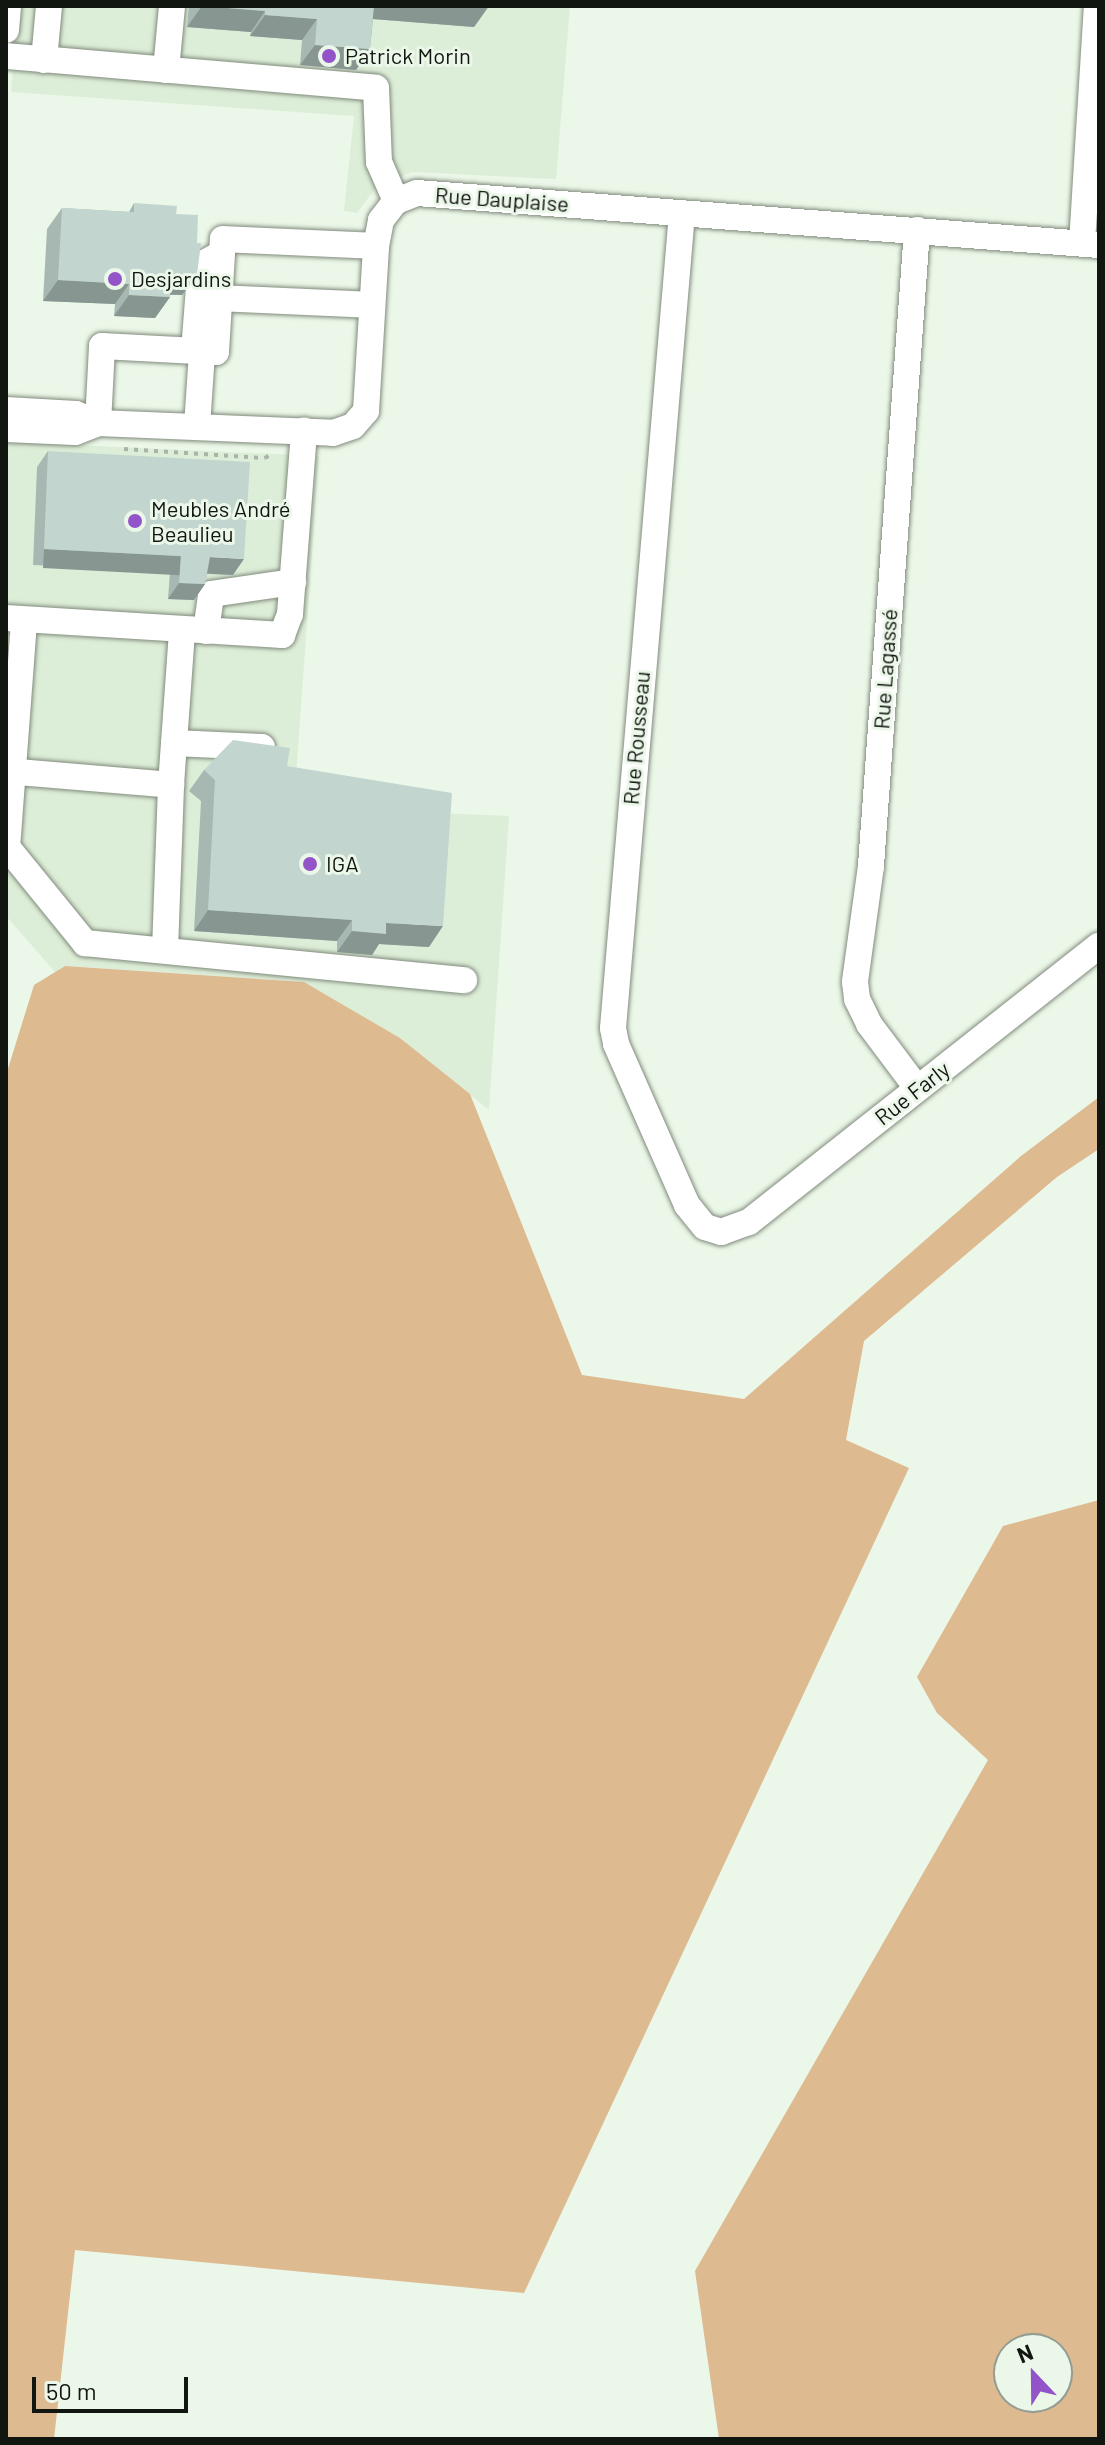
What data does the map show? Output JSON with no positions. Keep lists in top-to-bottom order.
{
  "streets": {
    "street": [
      "Rue Dauplaise",
      "Rue Lagassé",
      "Rue Rousseau",
      "Rue Farly"
    ]
  },
  "crossings": [
    ["Rue Dauplaise", "Rue Lagassé"],
    ["Rue Dauplaise", "Rue Rousseau"],
    ["Rue Lagassé", "Rue Farly"],
    ["Rue Rousseau", "Rue Farly"]
  ],
  "places": [
    "Patrick Morin",
    "Desjardins",
    "Meubles André Beaulieu",
    "IGA"
  ],
  "scale_bar": "50 m",
  "north": "top"
}
